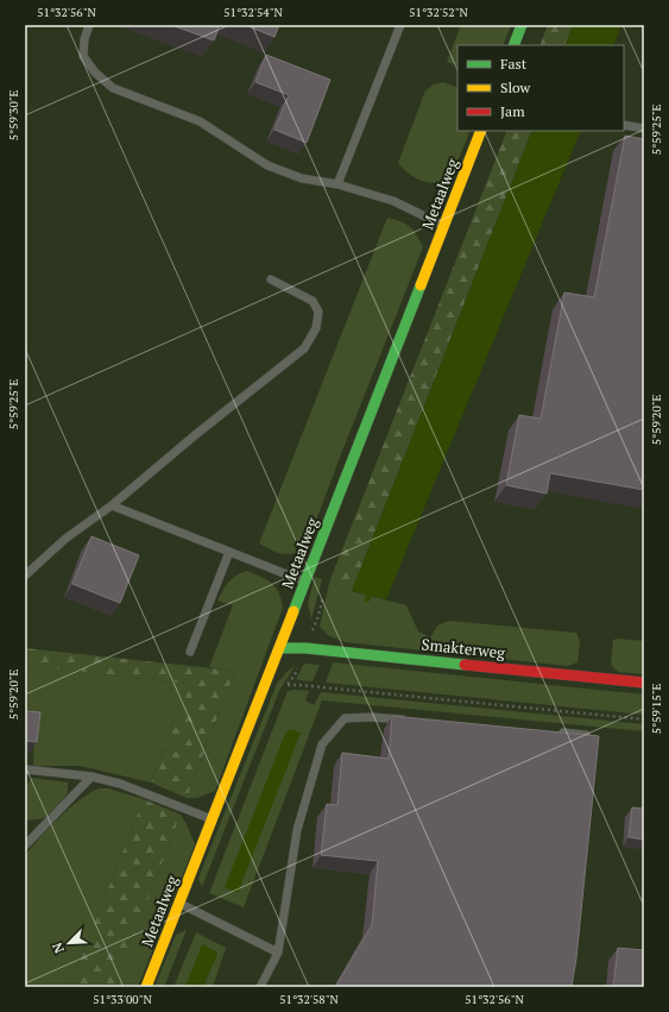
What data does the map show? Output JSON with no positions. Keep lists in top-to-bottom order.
{
  "streets": {
    "street": ["Metaalweg", "Smakterweg"]
  },
  "crossings": [
    ["Metaalweg", "Smakterweg"]
  ],
  "legend": ["Fast", "Slow", "Jam"],
  "north": "bottom left",
  "coordinates": [
    "51°32'56\"N",
    "51°32'54\"N",
    "51°32'52\"N",
    "5°59'30\"E",
    "5°59'25\"E",
    "5°59'20\"E",
    "5°59'15\"E",
    "51°33'00\"N",
    "51°32'58\"N"
  ]
}
